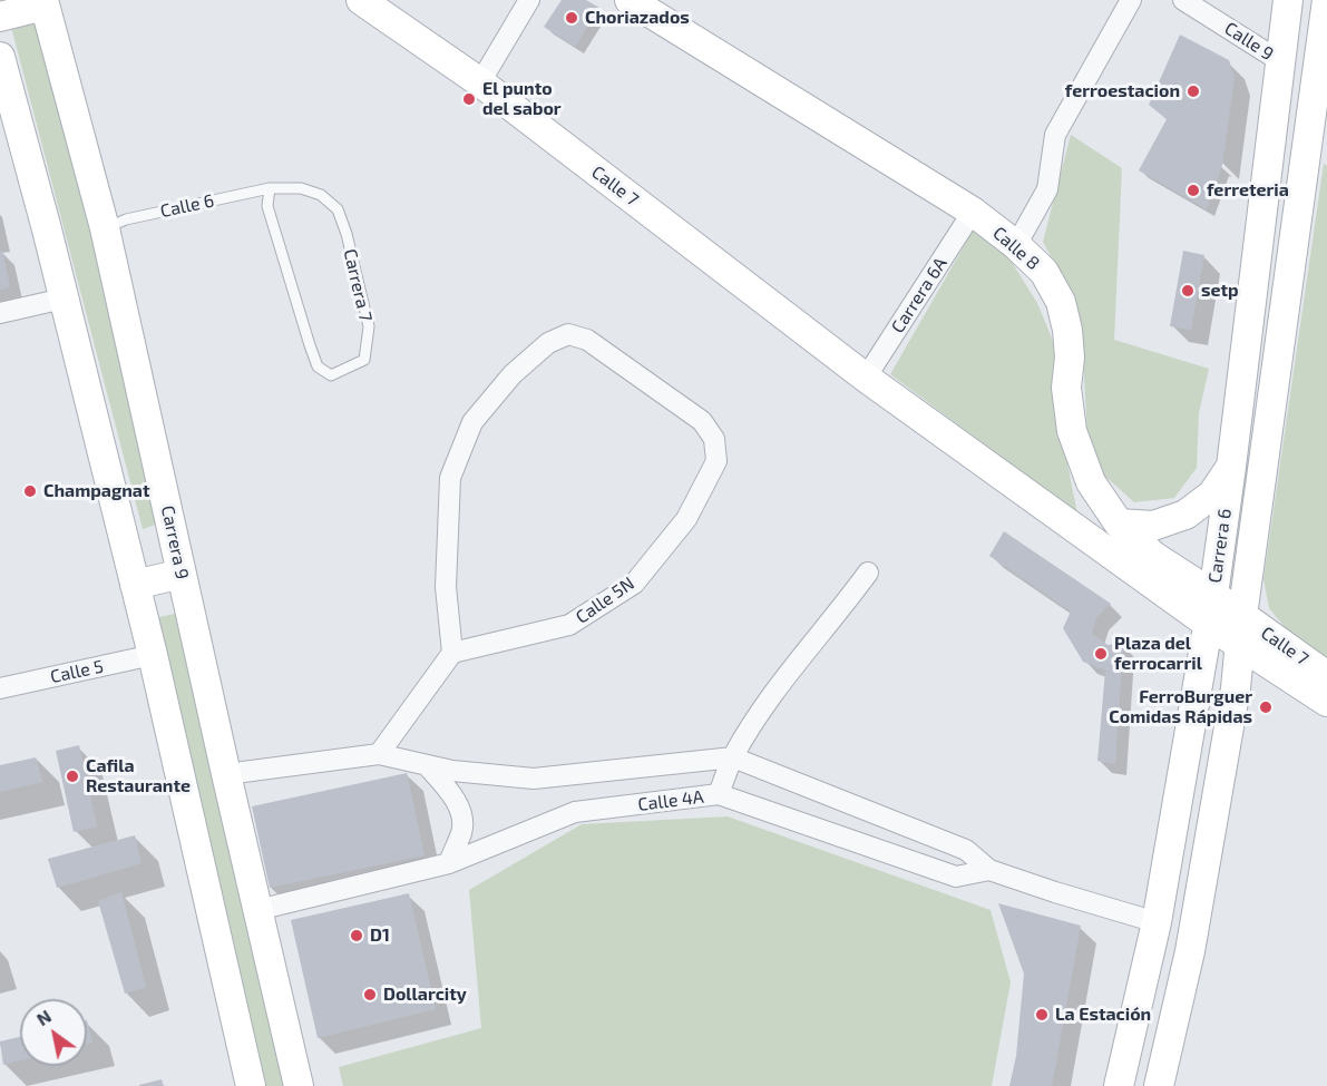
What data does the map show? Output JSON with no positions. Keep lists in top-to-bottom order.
{
  "streets": {
    "main road": [
      "Calle 7",
      "Calle 8",
      "Carrera 9",
      "Carrera 6"
    ],
    "street": [
      "Calle 9",
      "Carrera 6A",
      "Calle 5N",
      "Calle 5",
      "Calle 4A"
    ],
    "lane": ["Calle 6", "Carrera 7"]
  },
  "crossings": [
    ["Calle 9", "Carrera 6"],
    ["Calle 7", "Calle 8"],
    ["Calle 7", "Carrera 6A"],
    ["Calle 7", "Carrera 6"],
    ["Calle 6", "Carrera 7"],
    ["Calle 6", "Carrera 9"],
    ["Calle 8", "Carrera 6A"],
    ["Calle 8", "Carrera 6"],
    ["Carrera 9", "Calle 4A"]
  ],
  "places": [
    "Choriazados",
    "ferroestacion",
    "El punto del sabor",
    "ferreteria",
    "setp",
    "Champagnat",
    "Plaza del ferrocarril",
    "FerroBurguer Comidas Rápidas",
    "Cafila Restaurante",
    "D1",
    "Dollarcity",
    "La Estación"
  ],
  "north": "top left"
}
